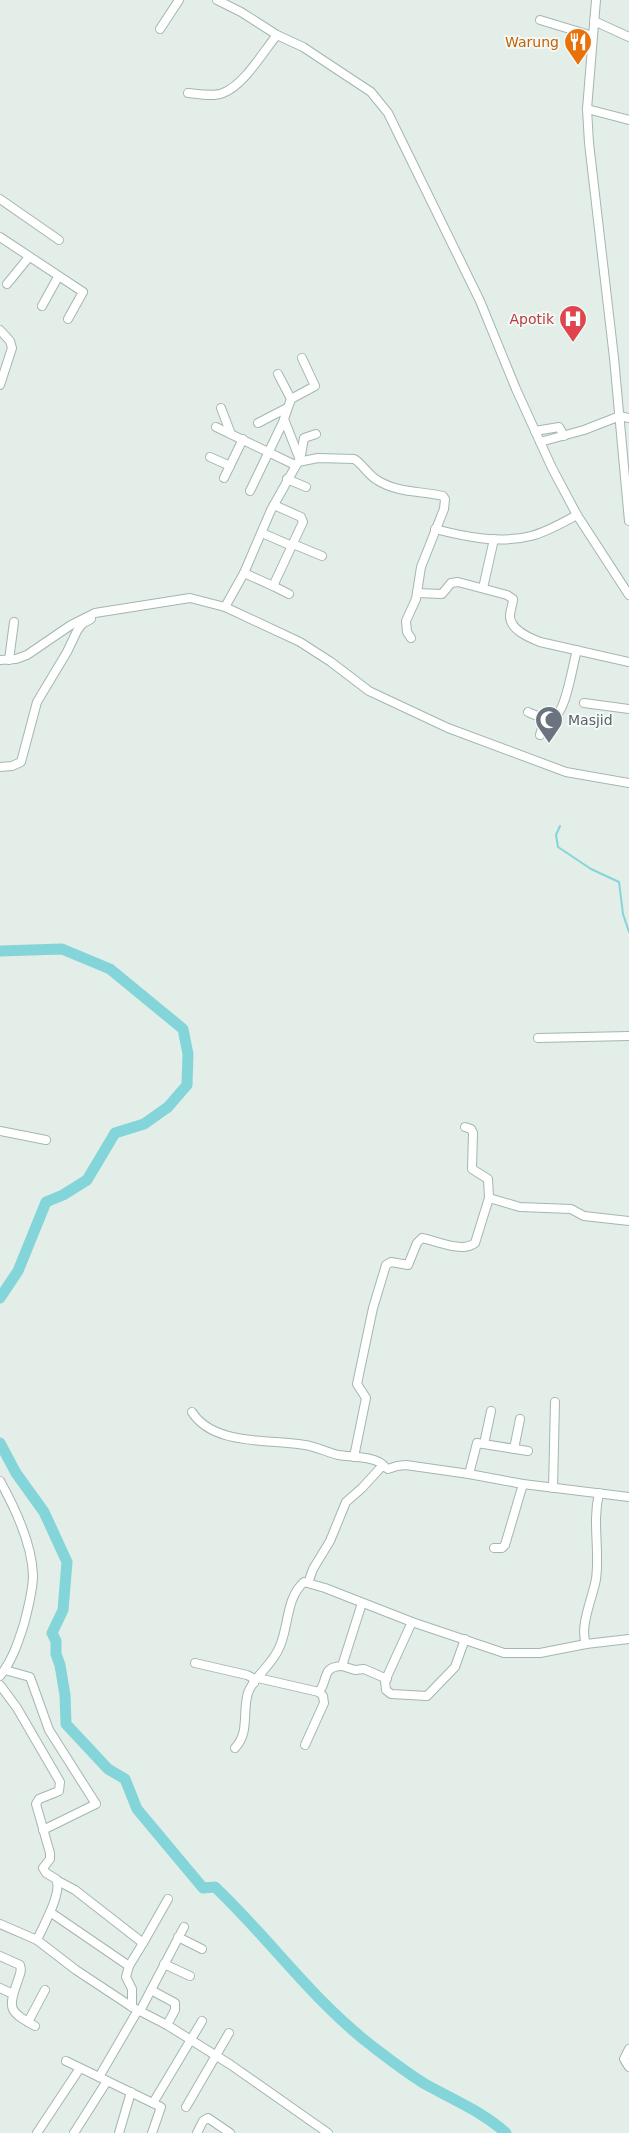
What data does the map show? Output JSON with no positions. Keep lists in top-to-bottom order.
{
  "places": {
    "restaurant": ["Warung"],
    "hospital": ["Apotik"],
    "mosque": ["Masjid"]
  }
}
